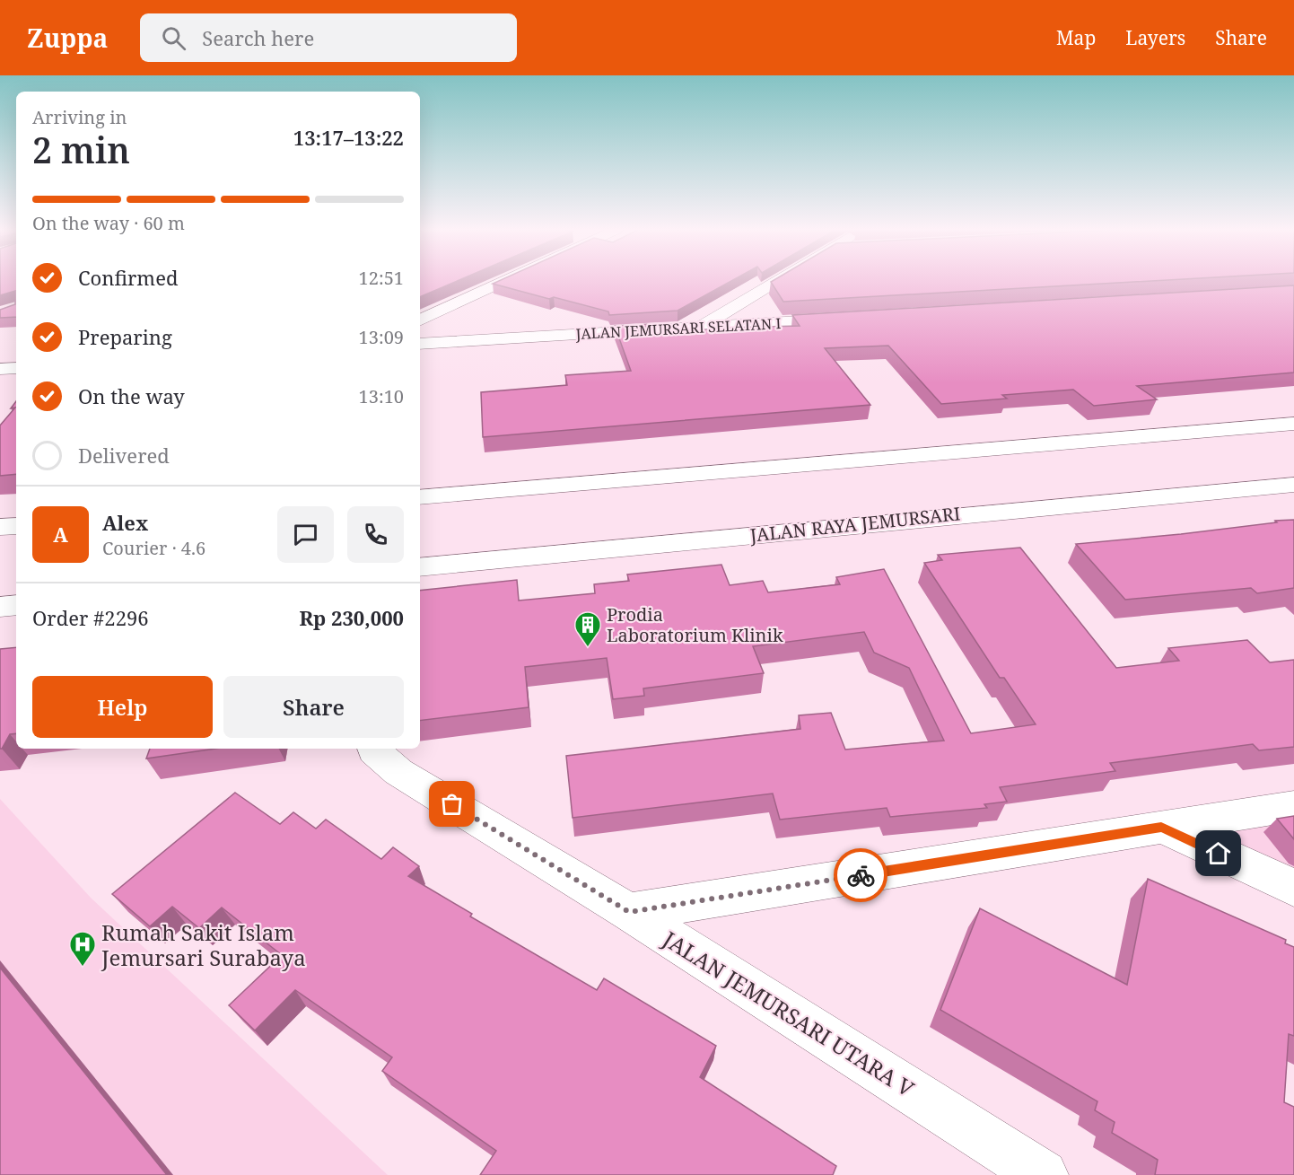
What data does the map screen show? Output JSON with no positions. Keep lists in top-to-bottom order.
{
  "streets": {
    "street": ["JALAN JEMURSARI SELATAN I", "JALAN RAYA JEMURSARI", "JALAN JEMURSARI UTARA V"]
  },
  "places": {
    "building": ["Prodia Laboratorium Klinik"],
    "hospital": ["Rumah Sakit Islam Jemursari Surabaya"]
  },
  "page": {
    "header": "Zuppa",
    "search": "Search here",
    "nav": ["Map", "Layers", "Share"],
    "heading": ["2 min", "Arriving in", "13:17–13:22"],
    "panel": [
      "Alex",
      "Courier · 4.6",
      "Order #2296",
      "Rp 230,000"
    ],
    "bar": "On the way · 60 m",
    "list": [
      ["Confirmed", "12:51"],
      ["Preparing", "13:09"],
      ["On the way", "13:10"],
      "Delivered"
    ],
    "round": "A",
    "buttons": ["Help", "Share"]
  }
}
